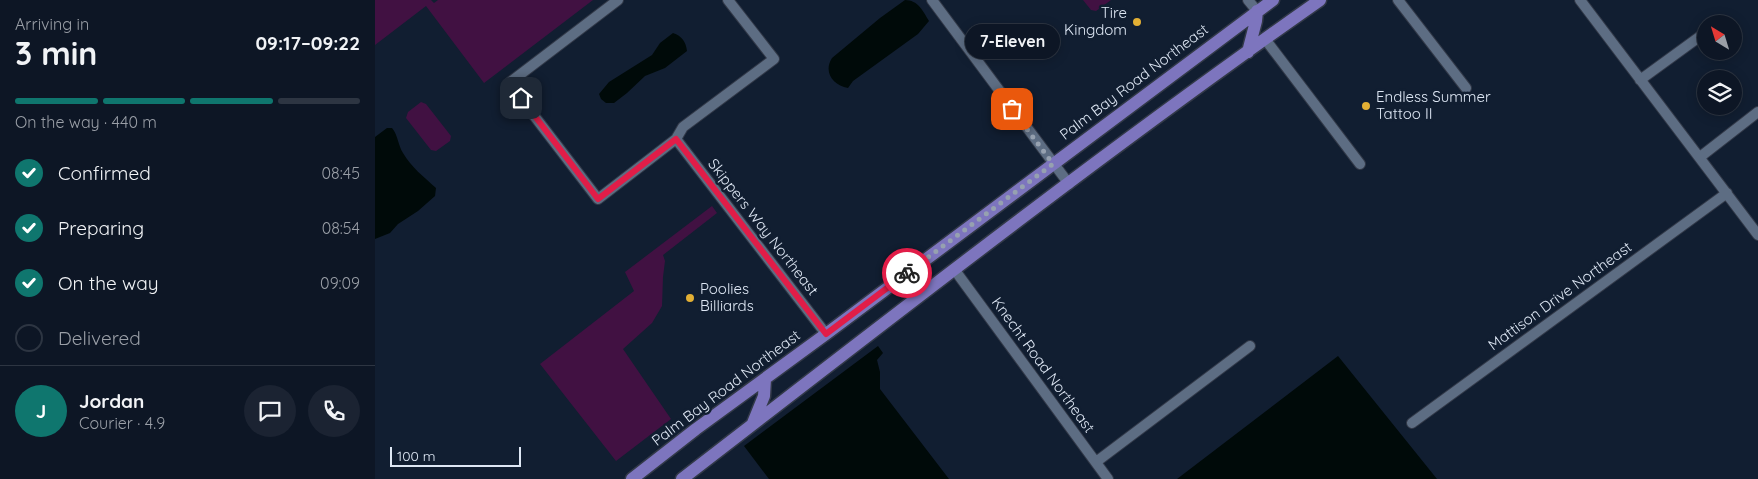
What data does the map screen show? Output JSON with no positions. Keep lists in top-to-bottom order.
{
  "streets": {
    "main road": ["Palm Bay Road Northeast"],
    "street": ["Skippers Way Northeast", "Mattison Drive Northeast", "Knecht Road Northeast"]
  },
  "crossings": [
    ["Palm Bay Road Northeast", "Skippers Way Northeast"]
  ],
  "places": [
    "Tire Kingdom",
    "Endless Summer Tattoo II",
    "7-Eleven",
    "Poolies Billiards"
  ],
  "scale_bar": "100 m",
  "north": "top left",
  "page": {
    "heading": ["3 min", "Arriving in", "09:17–09:22"],
    "panel": ["Jordan", "Courier · 4.9"],
    "bubble": "7-Eleven",
    "bar": "On the way · 440 m",
    "list": [
      ["Confirmed", "08:45"],
      ["Preparing", "08:54"],
      ["On the way", "09:09"],
      "Delivered"
    ],
    "round": "J",
    "scale": "100 m"
  }
}
